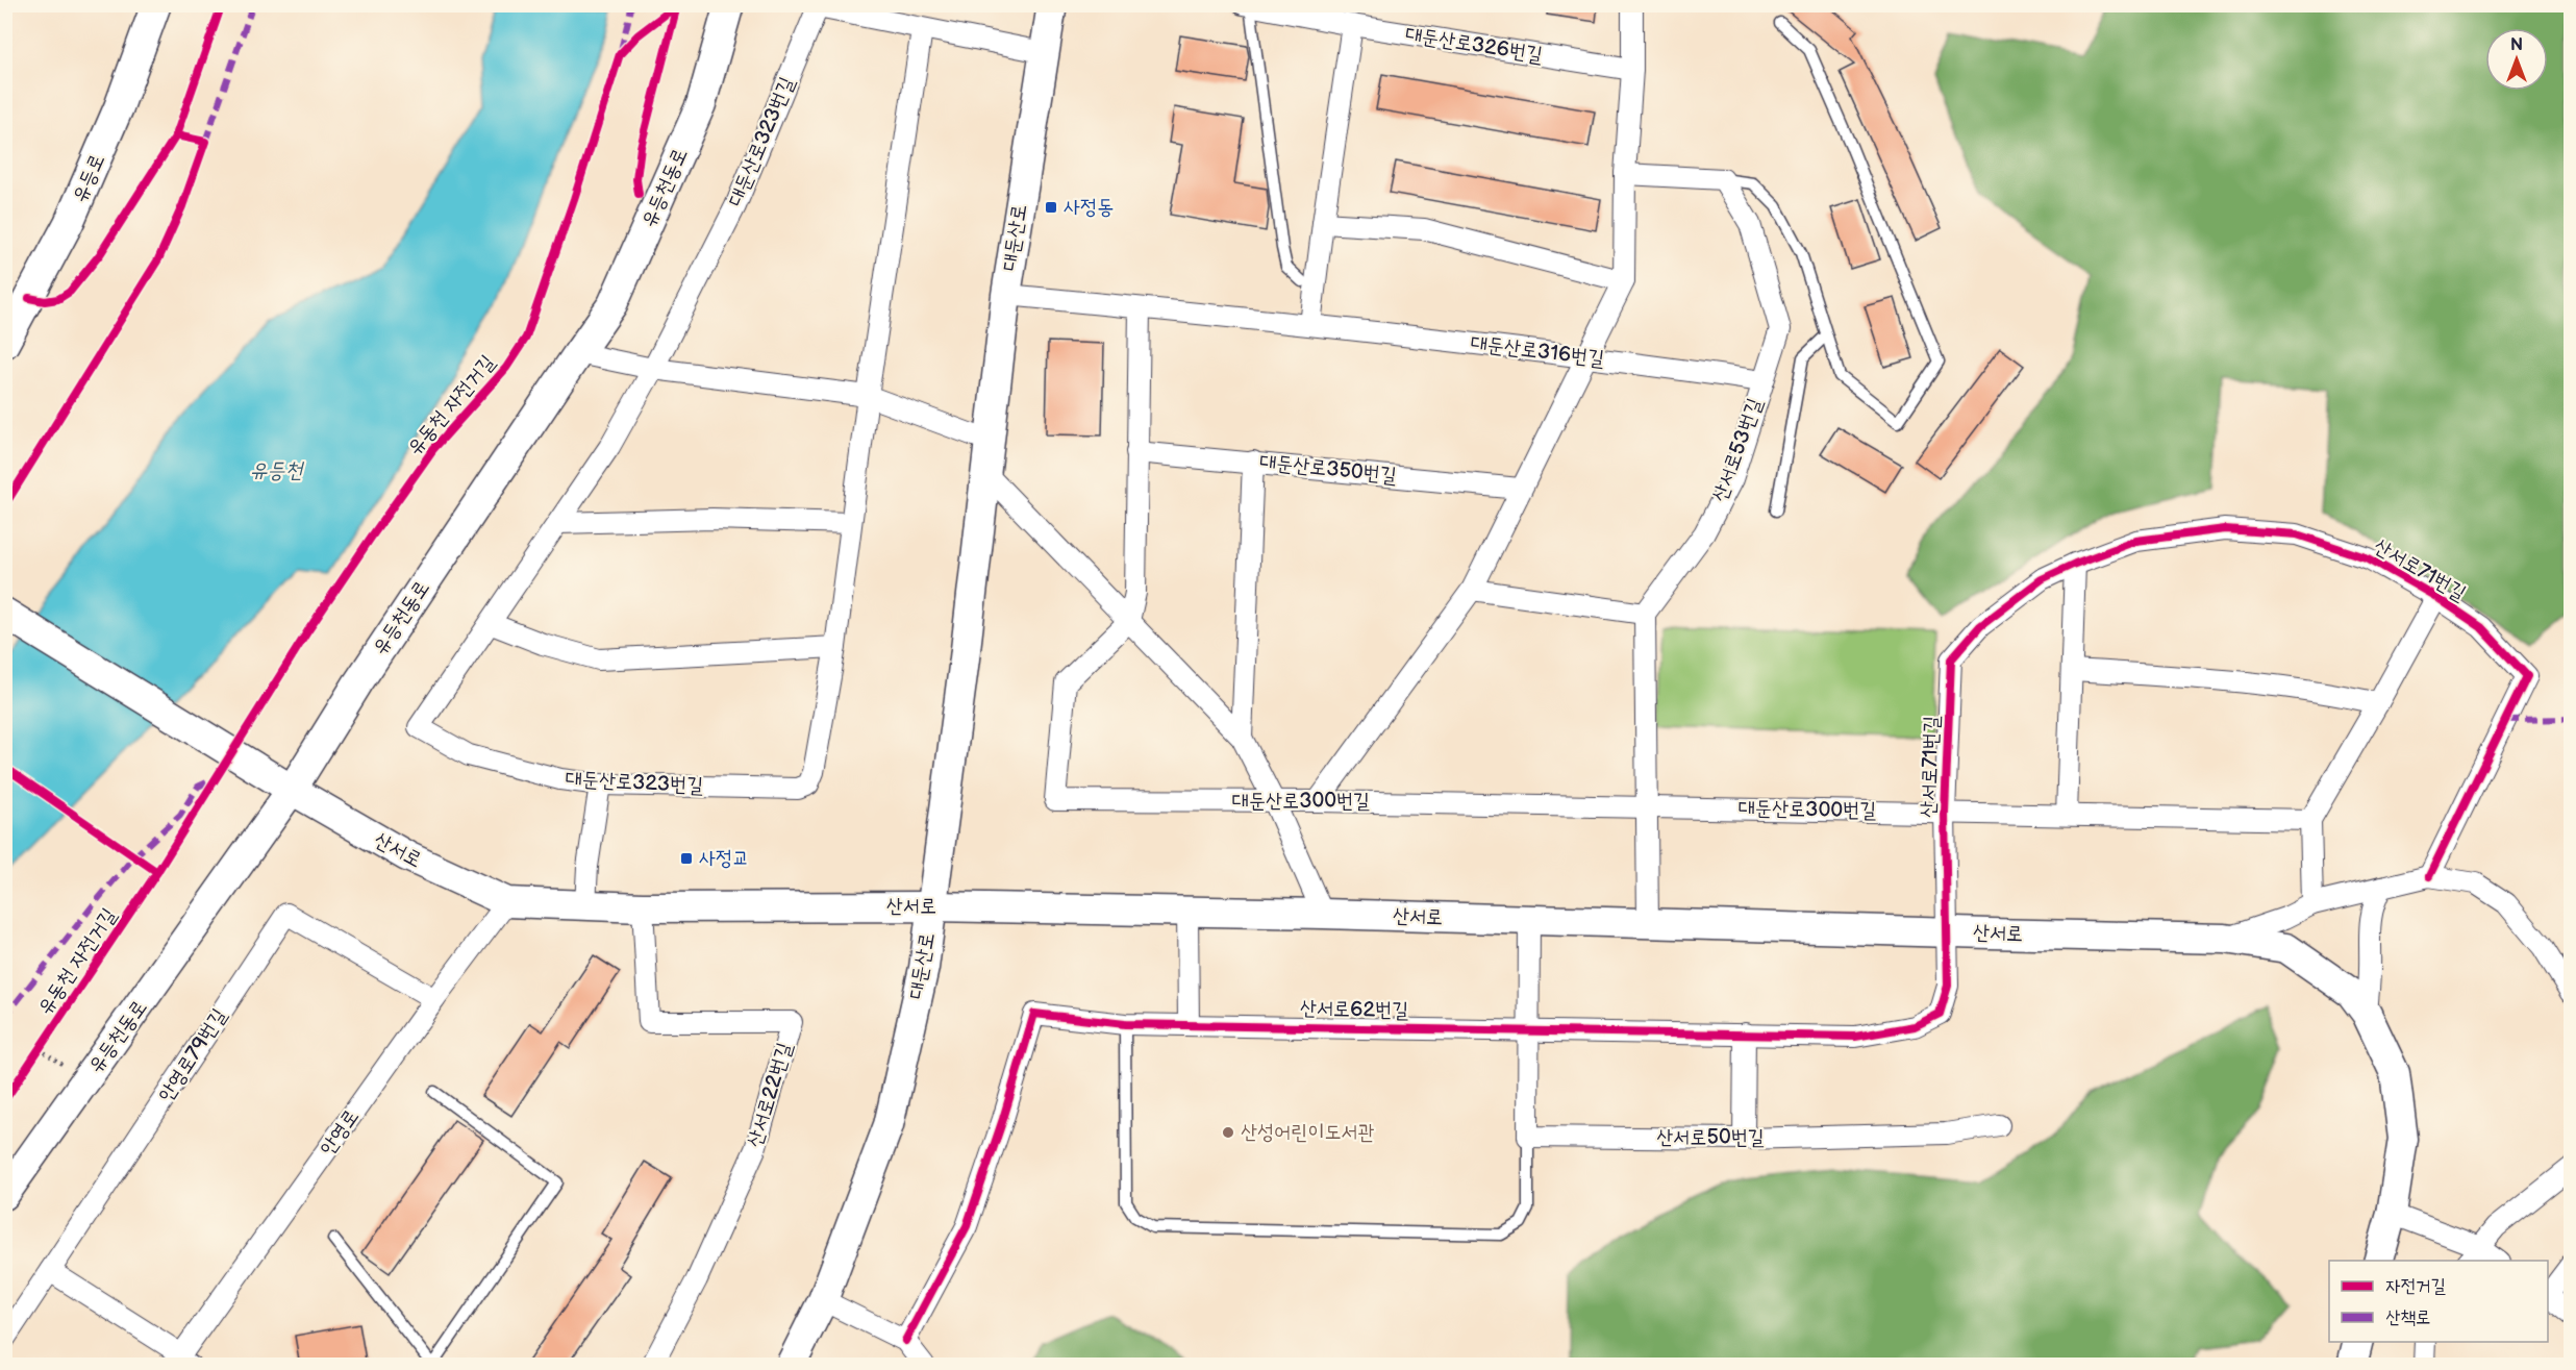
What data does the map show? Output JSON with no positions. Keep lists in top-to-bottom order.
{
  "streets": {
    "main road": [
      "유등로",
      "유등천동로",
      "대둔산로",
      "산서로"
    ],
    "street": [
      "대둔산로326번길",
      "대둔산로323번길",
      "대둔산로316번길",
      "산서로53번길",
      "대둔산로350번길",
      "산서로71번길",
      "대둔산로300번길",
      "산서로62번길",
      "안영로79번길",
      "산서로22번길",
      "안영로",
      "산서로50번길"
    ],
    "cycle path": ["유동천 자전거길"]
  },
  "crossings": [
    ["대둔산로323번길", "대둔산로"],
    ["유등천동로", "산서로"],
    ["대둔산로", "대둔산로316번길"],
    ["대둔산로", "산서로"],
    ["대둔산로316번길", "산서로53번길"],
    ["산서로71번길", "대둔산로300번길"],
    ["산서로71번길", "산서로"],
    ["산서로71번길", "산서로62번길"],
    ["산서로", "산서로62번길"],
    ["산서로", "산서로22번길"],
    ["산서로", "안영로"],
    ["안영로79번길", "안영로"]
  ],
  "water": ["유등천"],
  "places": {
    "transit": ["사정동", "사정교"],
    "other": ["산성어린이도서관"]
  },
  "legend": ["자전거길", "산책로"],
  "north": "top"
}
